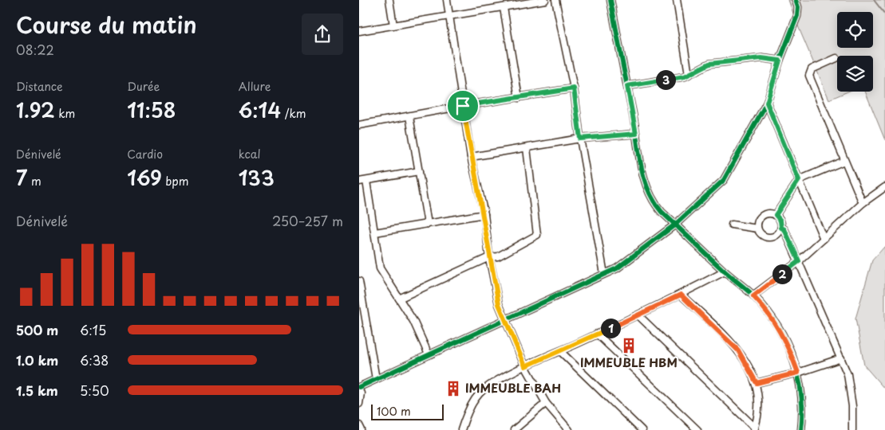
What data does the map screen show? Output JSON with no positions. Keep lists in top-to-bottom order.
{
  "places": {
    "building": ["IMMEUBLE HBM", "IMMEUBLE BAH"]
  },
  "scale_bar": "100 m",
  "page": {
    "heading": ["Course du matin", "08:22"],
    "stats": [
      ["Distance", "1.92 km"],
      ["Durée", "11:58"],
      ["Allure", "6:14 /km"],
      ["Dénivelé", "7 m"],
      ["Cardio", "169 bpm"],
      ["kcal", "133"]
    ],
    "pins": ["3", "2", "1"],
    "chart": ["Dénivelé", "250–257 m"],
    "list": [
      {
        "name": "500 m",
        "note": "6:15"
      },
      {
        "name": "1.0 km",
        "note": "6:38"
      },
      {
        "name": "1.5 km",
        "note": "5:50"
      }
    ],
    "scale": "100 m"
  }
}
